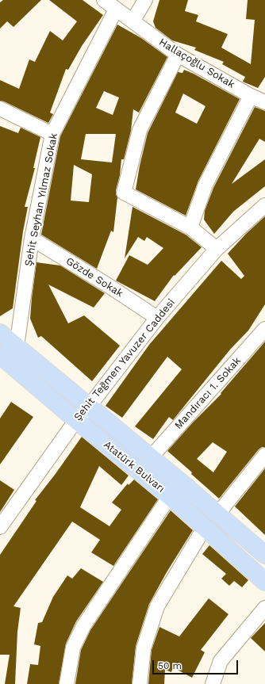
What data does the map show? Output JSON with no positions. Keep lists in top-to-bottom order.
{
  "streets": {
    "main road": ["Atatürk Bulvarı"],
    "street": [
      "Hallaçoğlu Sokak",
      "Şehit Seyhan Yılmaz Sokak",
      "Gözde Sokak",
      "Şehit Teğmen Yavuzer Caddesi",
      "Mandıracı 1. Sokak"
    ]
  },
  "crossings": [
    ["Hallaçoğlu Sokak", "Şehit Seyhan Yılmaz Sokak"],
    ["Şehit Seyhan Yılmaz Sokak", "Gözde Sokak"],
    ["Şehit Seyhan Yılmaz Sokak", "Atatürk Bulvarı"],
    ["Gözde Sokak", "Şehit Teğmen Yavuzer Caddesi"],
    ["Şehit Teğmen Yavuzer Caddesi", "Atatürk Bulvarı"],
    ["Mandıracı 1. Sokak", "Atatürk Bulvarı"]
  ],
  "scale_bar": "50 m"
}
